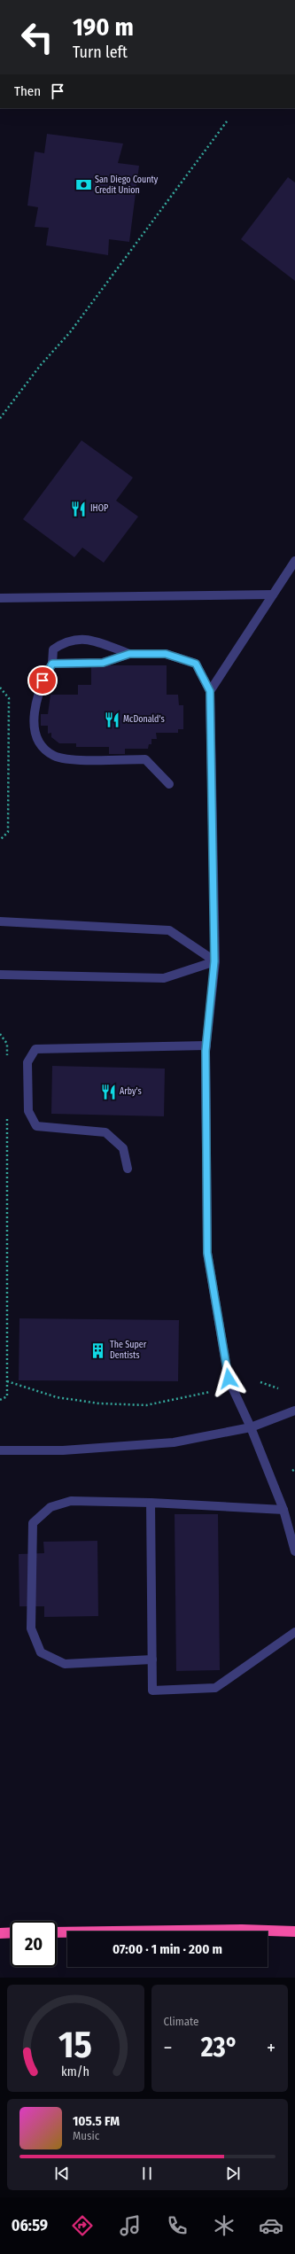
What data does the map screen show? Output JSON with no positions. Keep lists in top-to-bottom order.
{
  "places": {
    "bank": ["San Diego County Credit Union"],
    "restaurant": ["IHOP", "McDonald's", "Arby's"],
    "building": ["The Super Dentists"]
  },
  "page": {
    "turn": ["190 m", "Turn left"],
    "then": "Then",
    "limit": "20",
    "trip": "07:00 · 1 min · 200 m",
    "tile": "Climate",
    "heat": ["−", "23°", "+"],
    "song": ["105.5 FM", "Music"],
    "tabs": "06:59",
    "gauge": ["15", "km/h"]
  }
}
